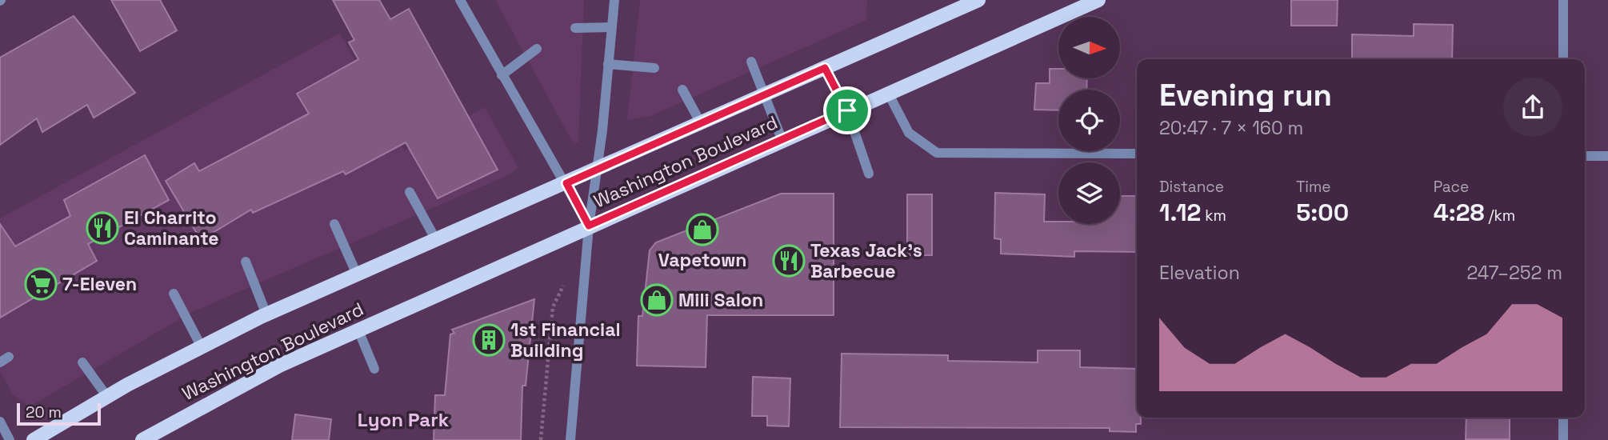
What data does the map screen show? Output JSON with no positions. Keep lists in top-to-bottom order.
{
  "streets": {
    "main road": ["Washington Boulevard"]
  },
  "districts": ["Lyon Park"],
  "places": {
    "restaurant": ["El Charrito Caminante", "Texas Jack's Barbecue"],
    "shop": ["Vapetown", "Mili Salon"],
    "supermarket": ["7-Eleven"],
    "building": ["1st Financial Building"]
  },
  "scale_bar": "20 m",
  "north": "right",
  "page": {
    "heading": ["Evening run", "20:47 · 7 × 160 m"],
    "stats": [
      ["Distance", "1.12 km"],
      ["Time", "5:00"],
      ["Pace", "4:28 /km"]
    ],
    "chart": ["Elevation", "247–252 m"],
    "scale": "20 m"
  }
}
